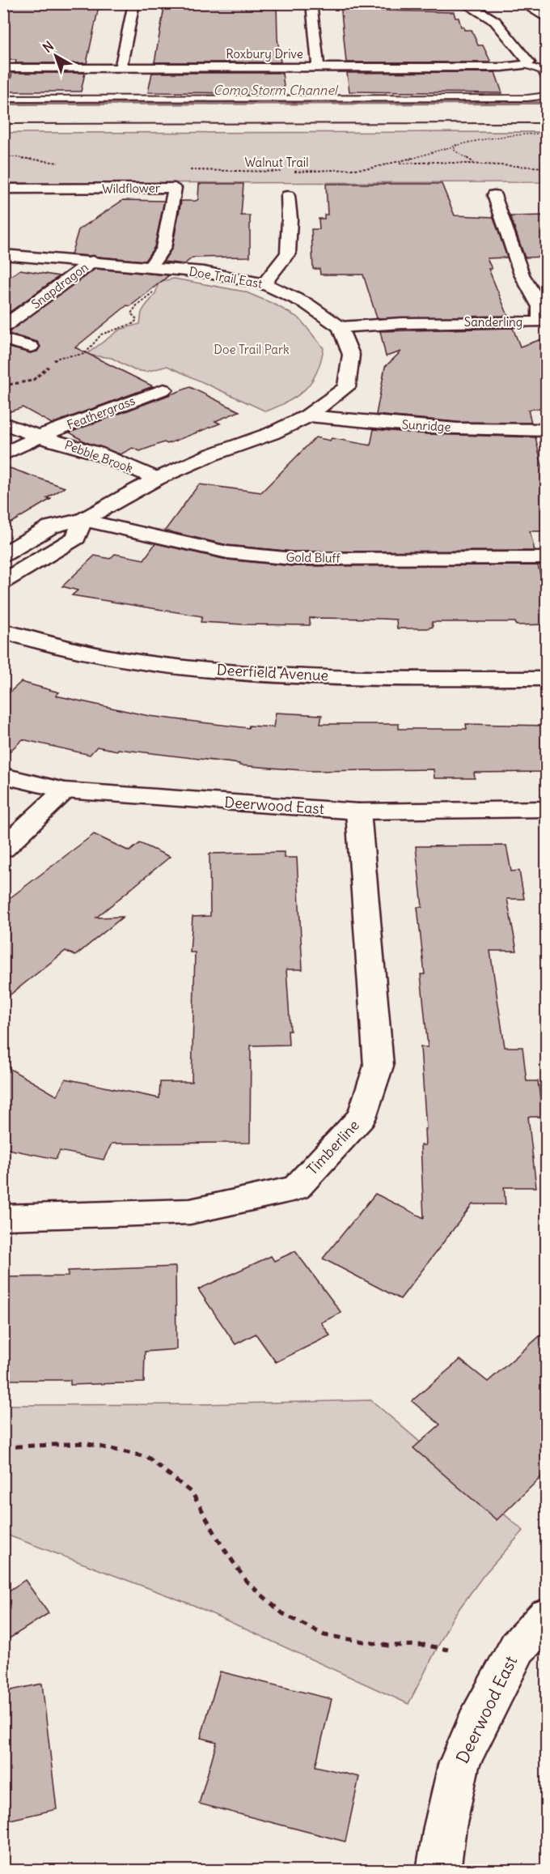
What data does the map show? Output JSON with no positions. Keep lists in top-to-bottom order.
{
  "streets": {
    "street": [
      "Roxbury Drive",
      "Wildflower",
      "Doe Trail East",
      "Snapdragon",
      "Sanderling",
      "Feathergrass",
      "Sunridge",
      "Pebble Brook",
      "Gold Bluff",
      "Deerfield Avenue",
      "Deerwood East",
      "Timberline"
    ],
    "path": ["Walnut Trail"]
  },
  "crossings": [
    ["Wildflower", "Doe Trail East"],
    ["Doe Trail East", "Snapdragon"],
    ["Doe Trail East", "Sanderling"],
    ["Feathergrass", "Pebble Brook"],
    ["Deerwood East", "Timberline"]
  ],
  "water": ["Como Storm Channel"],
  "parks": ["Doe Trail Park"],
  "north": "top left"
}
